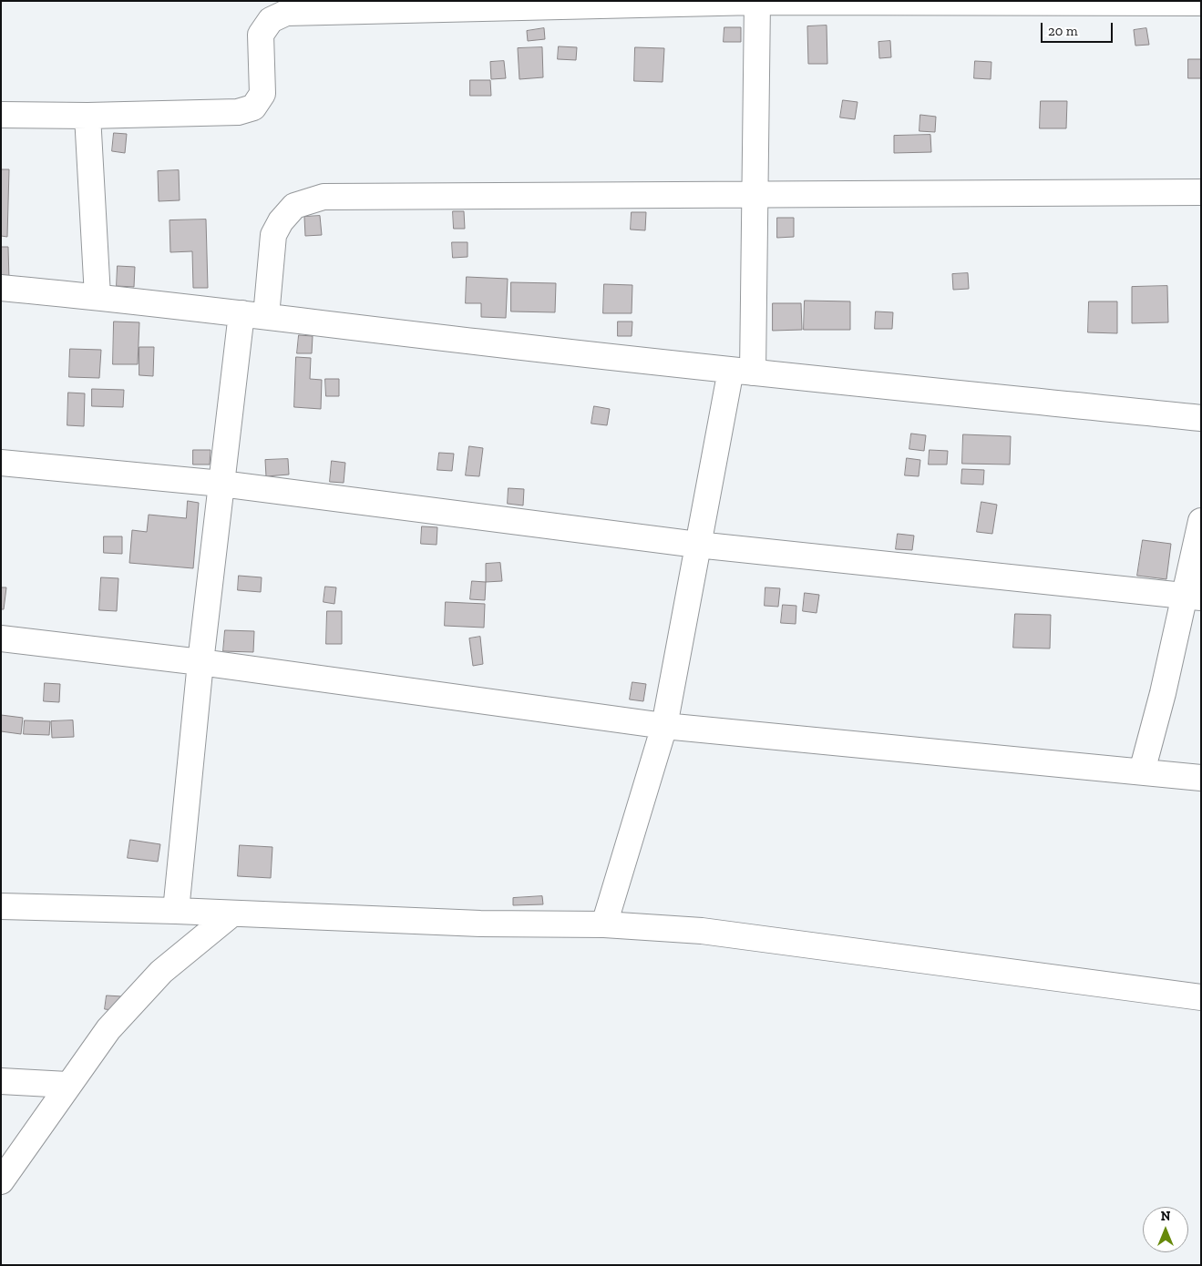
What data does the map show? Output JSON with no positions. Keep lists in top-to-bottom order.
{
  "scale_bar": "20 m",
  "north": "top"
}
